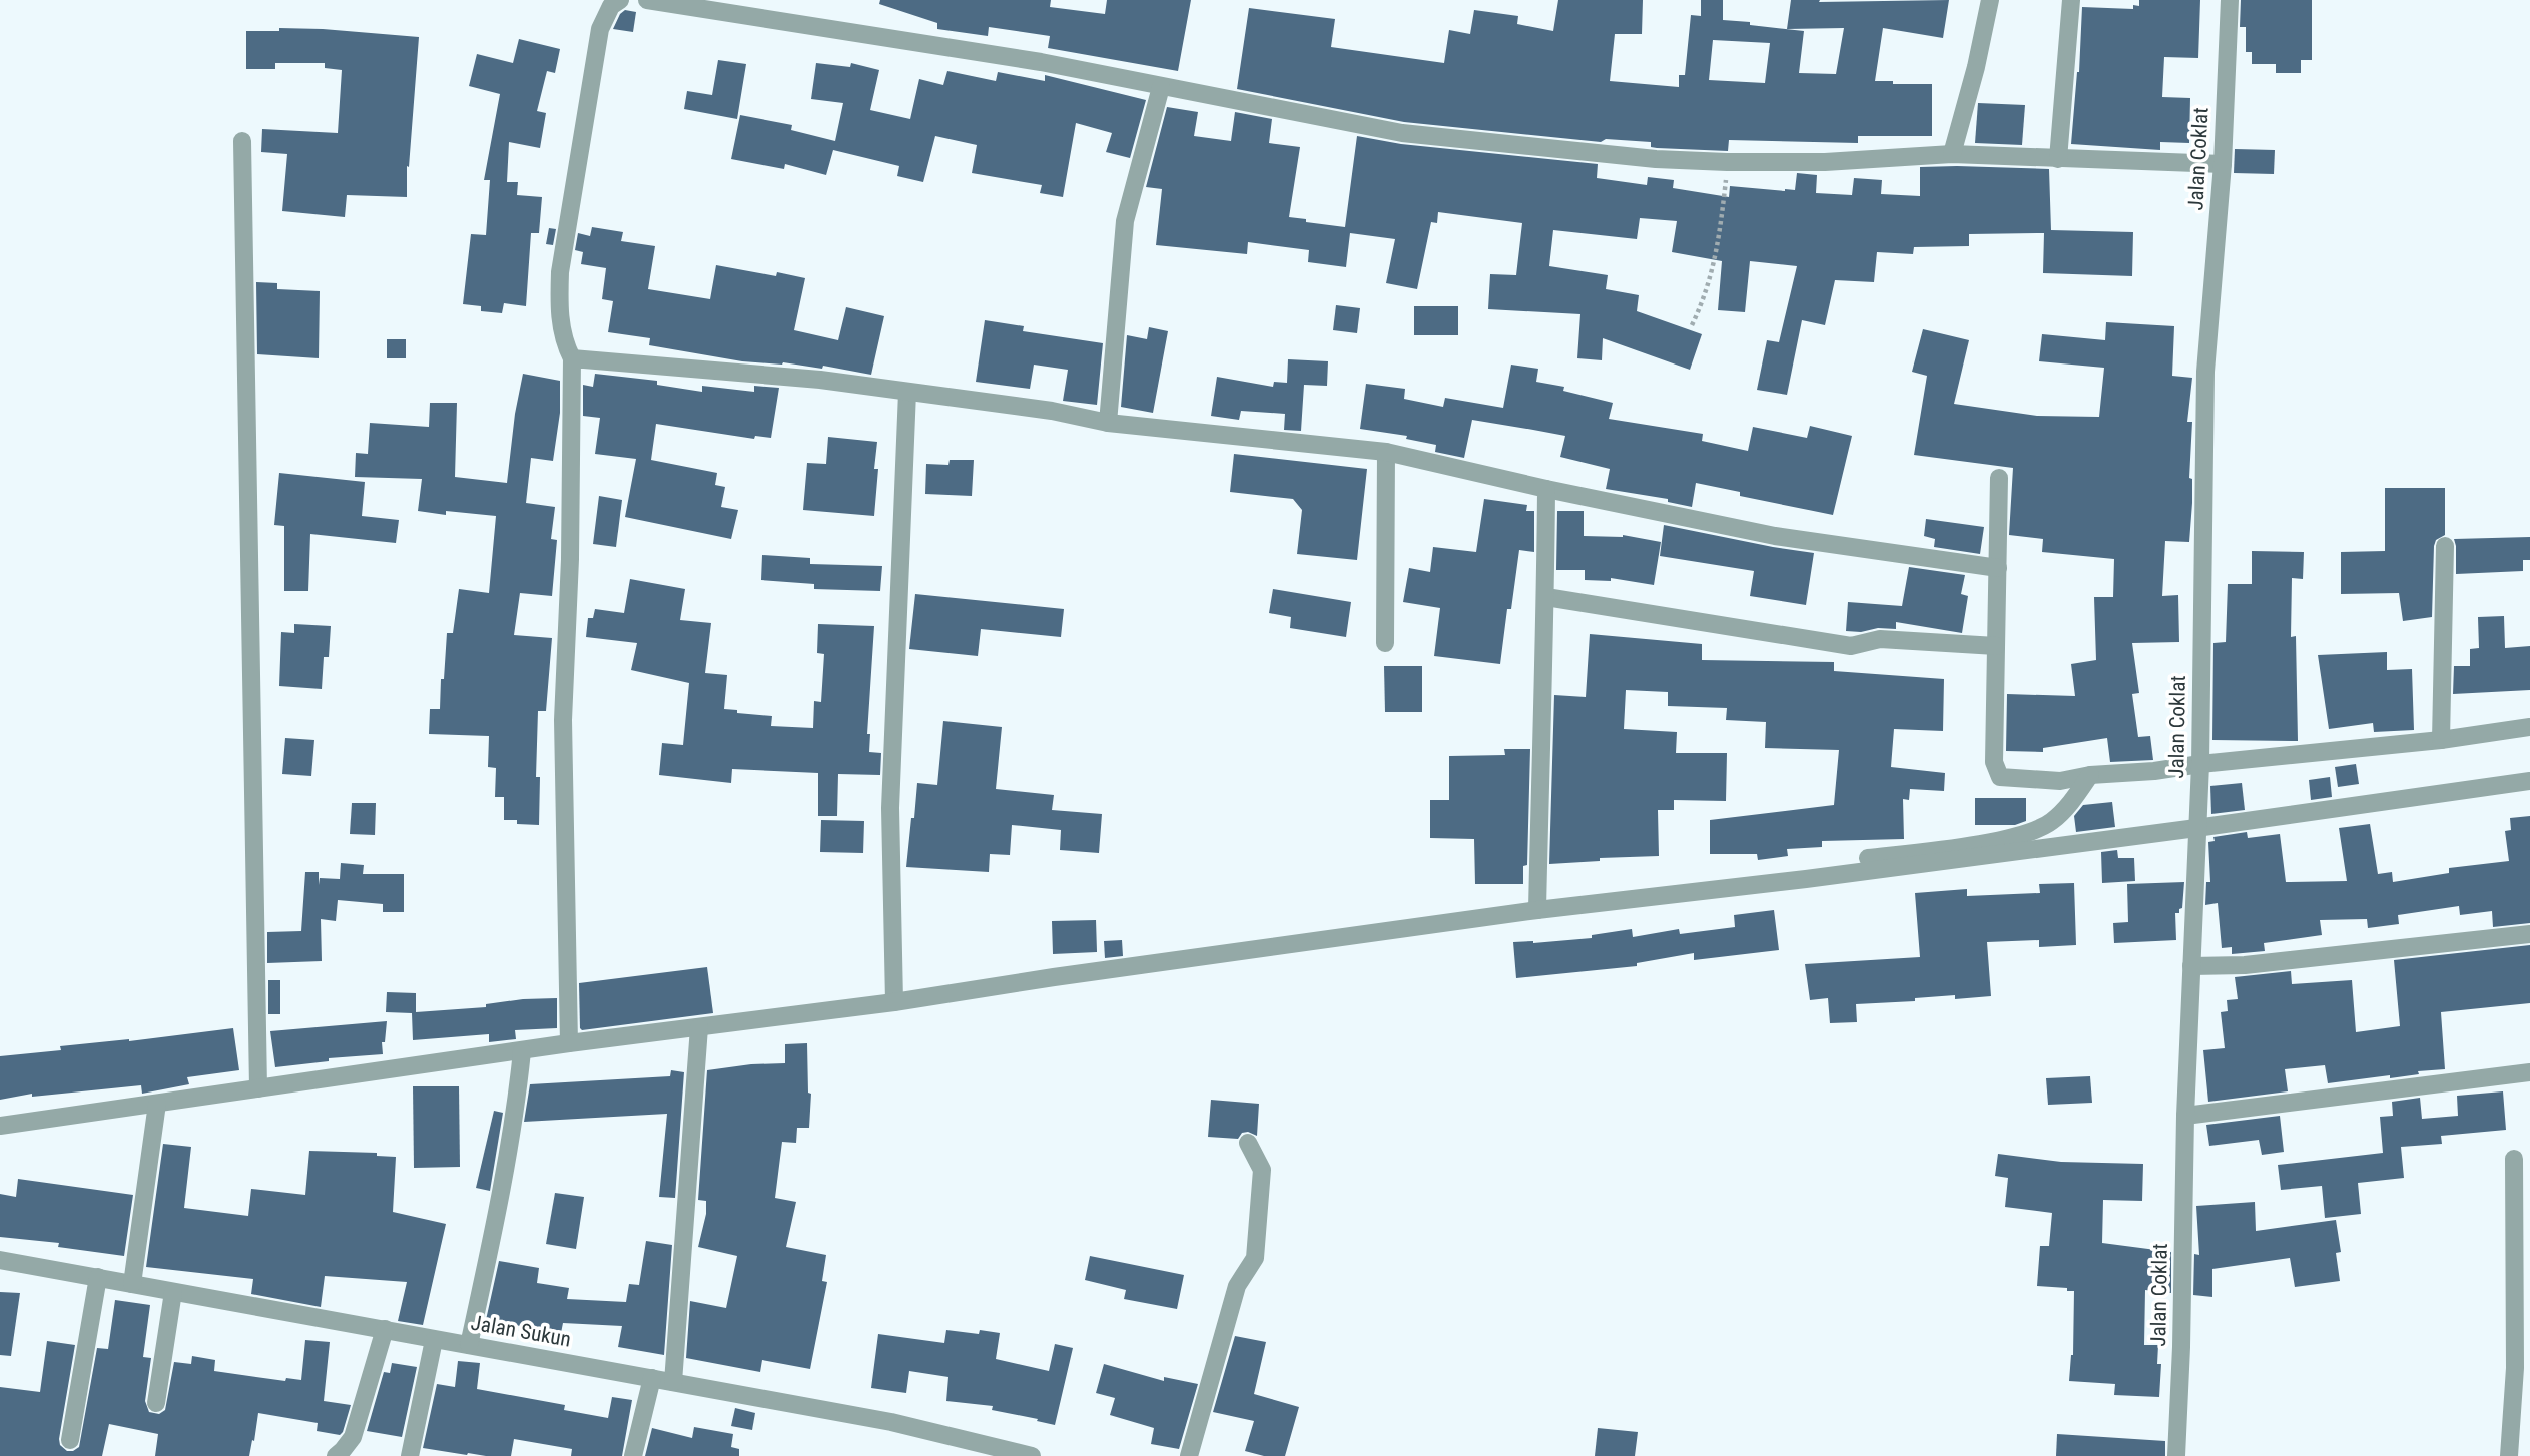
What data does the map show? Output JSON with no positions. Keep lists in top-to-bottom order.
{
  "streets": {
    "street": ["Jalan Coklat", "Jalan Sukun"]
  }
}
